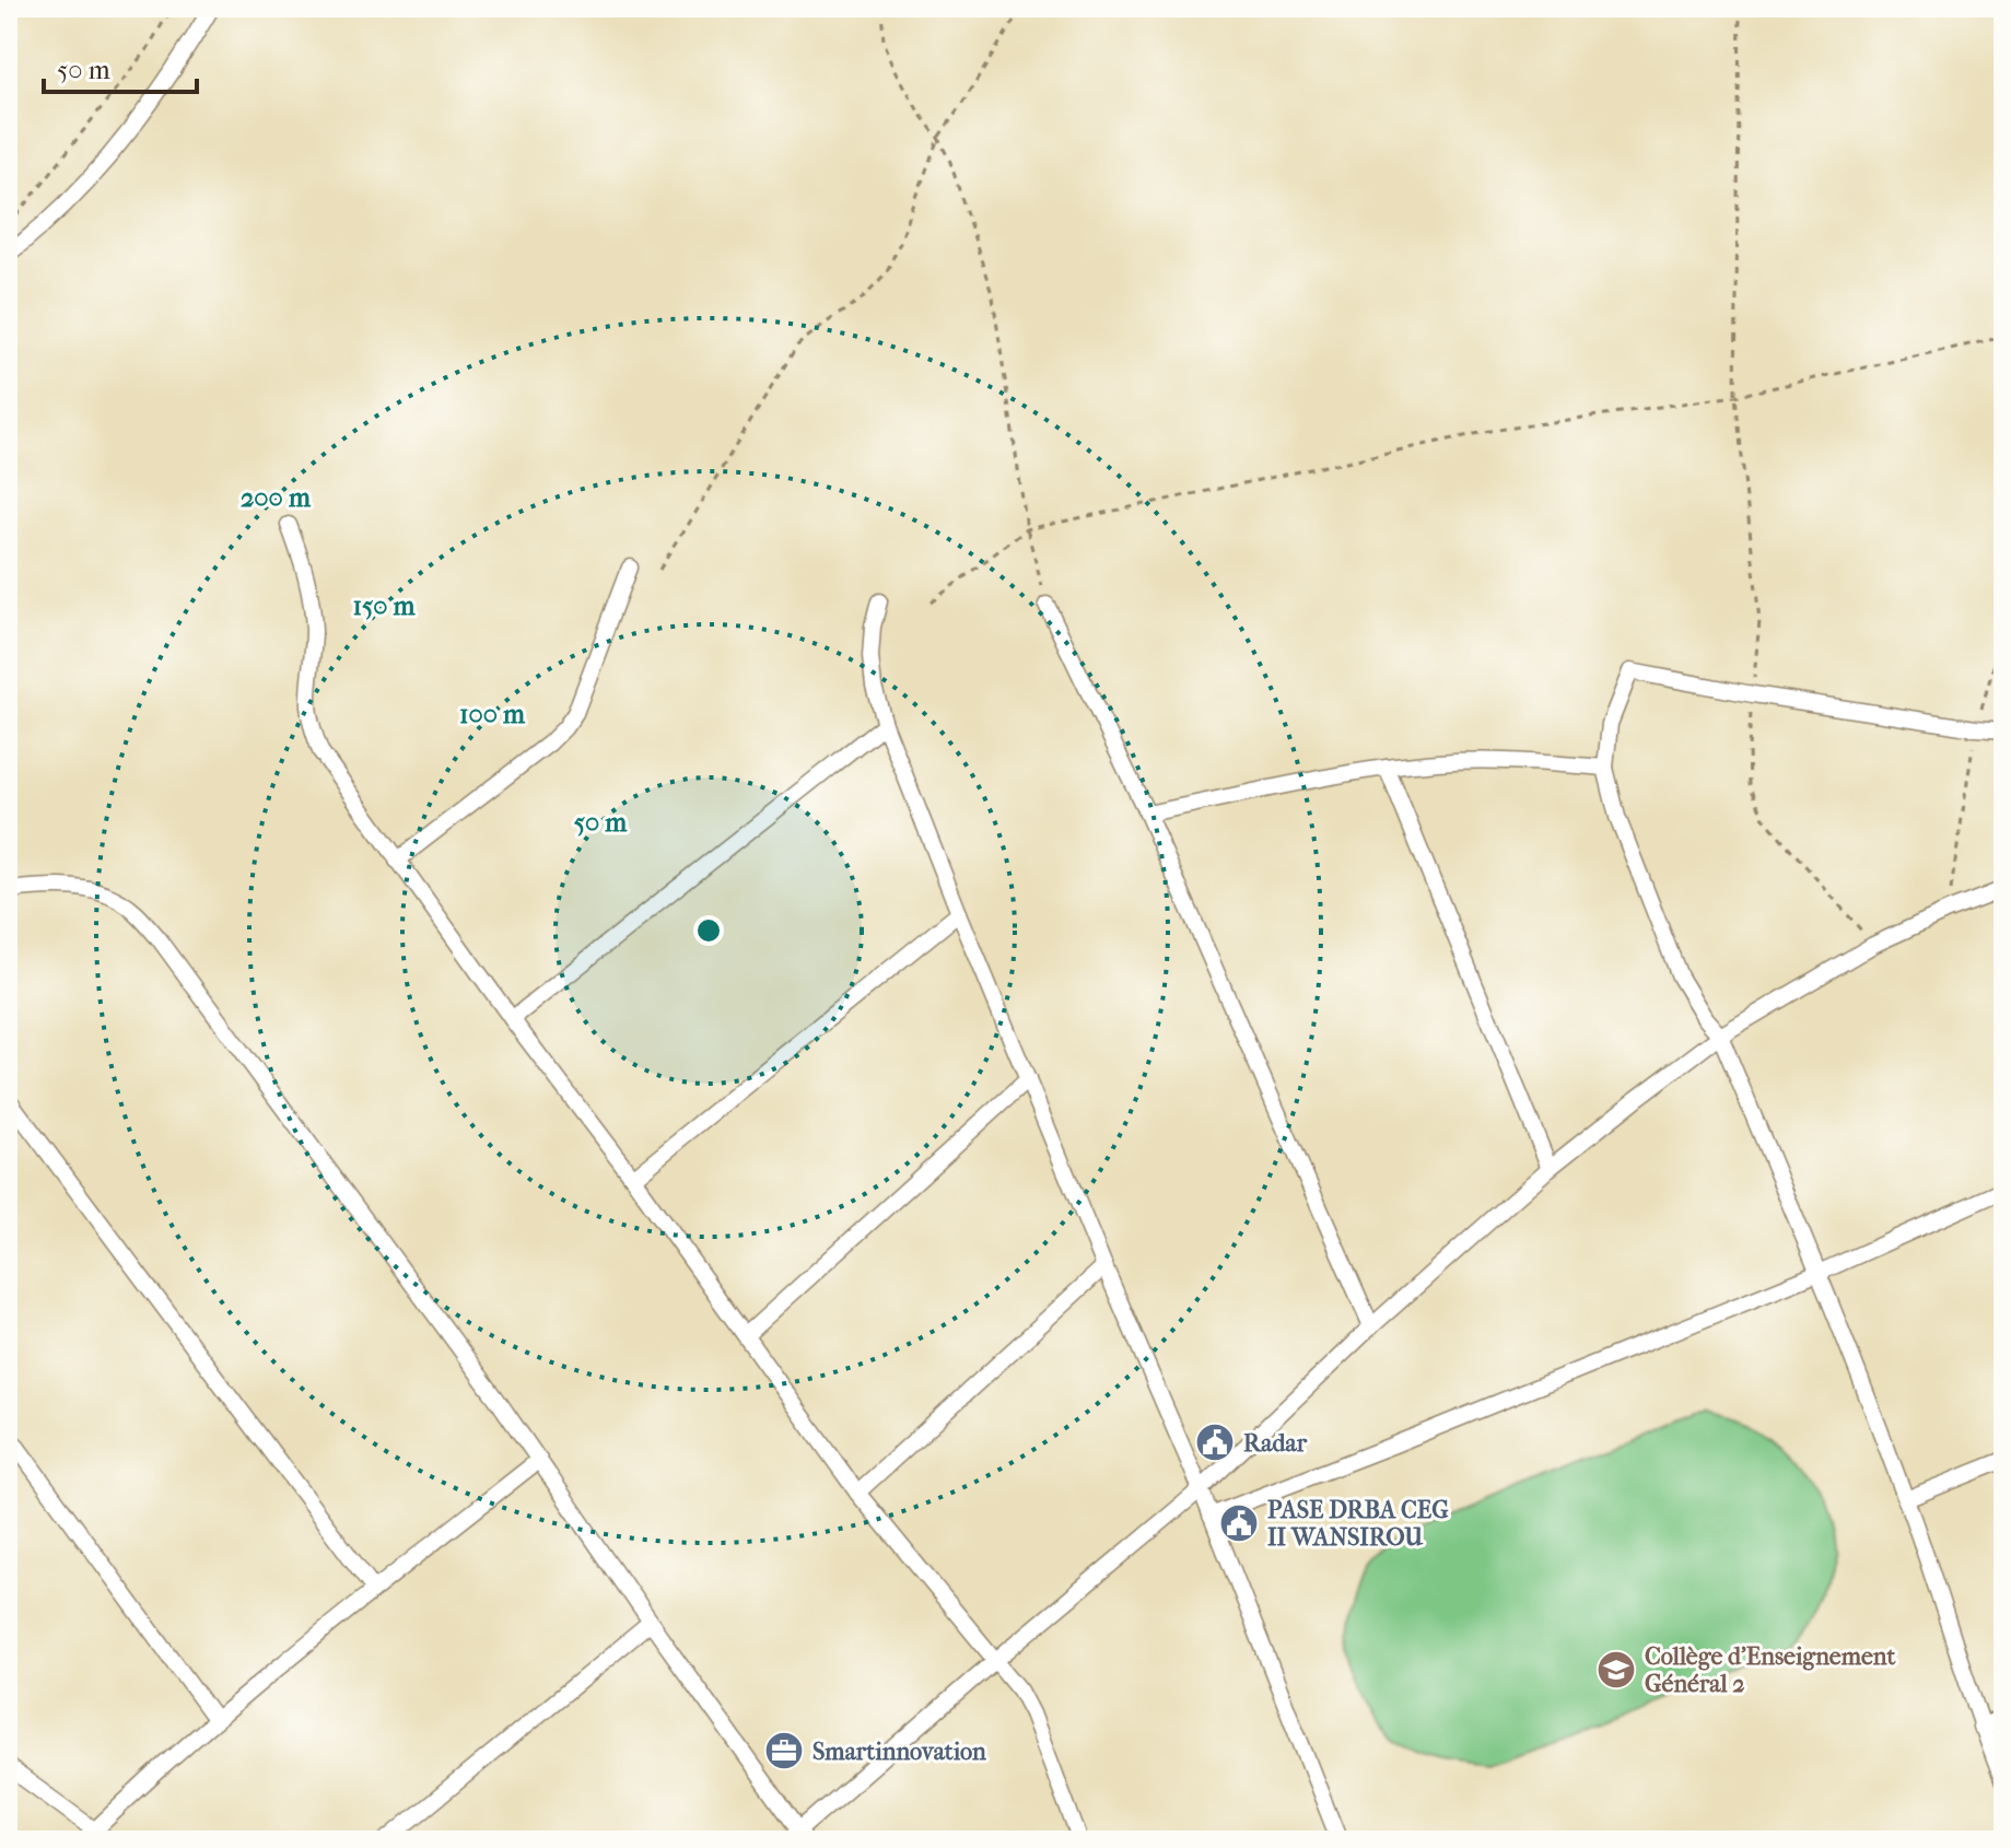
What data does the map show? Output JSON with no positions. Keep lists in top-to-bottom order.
{
  "places": {
    "public building": ["Radar", "PASE DRBA CEG II WANSIROU"],
    "school or university": ["Collège d'Enseignement Général 2"],
    "office": ["Smartinnovation"]
  },
  "scale_bar": "50 m",
  "rings": [
    "200 m",
    "150 m",
    "100 m",
    "50 m"
  ]
}
